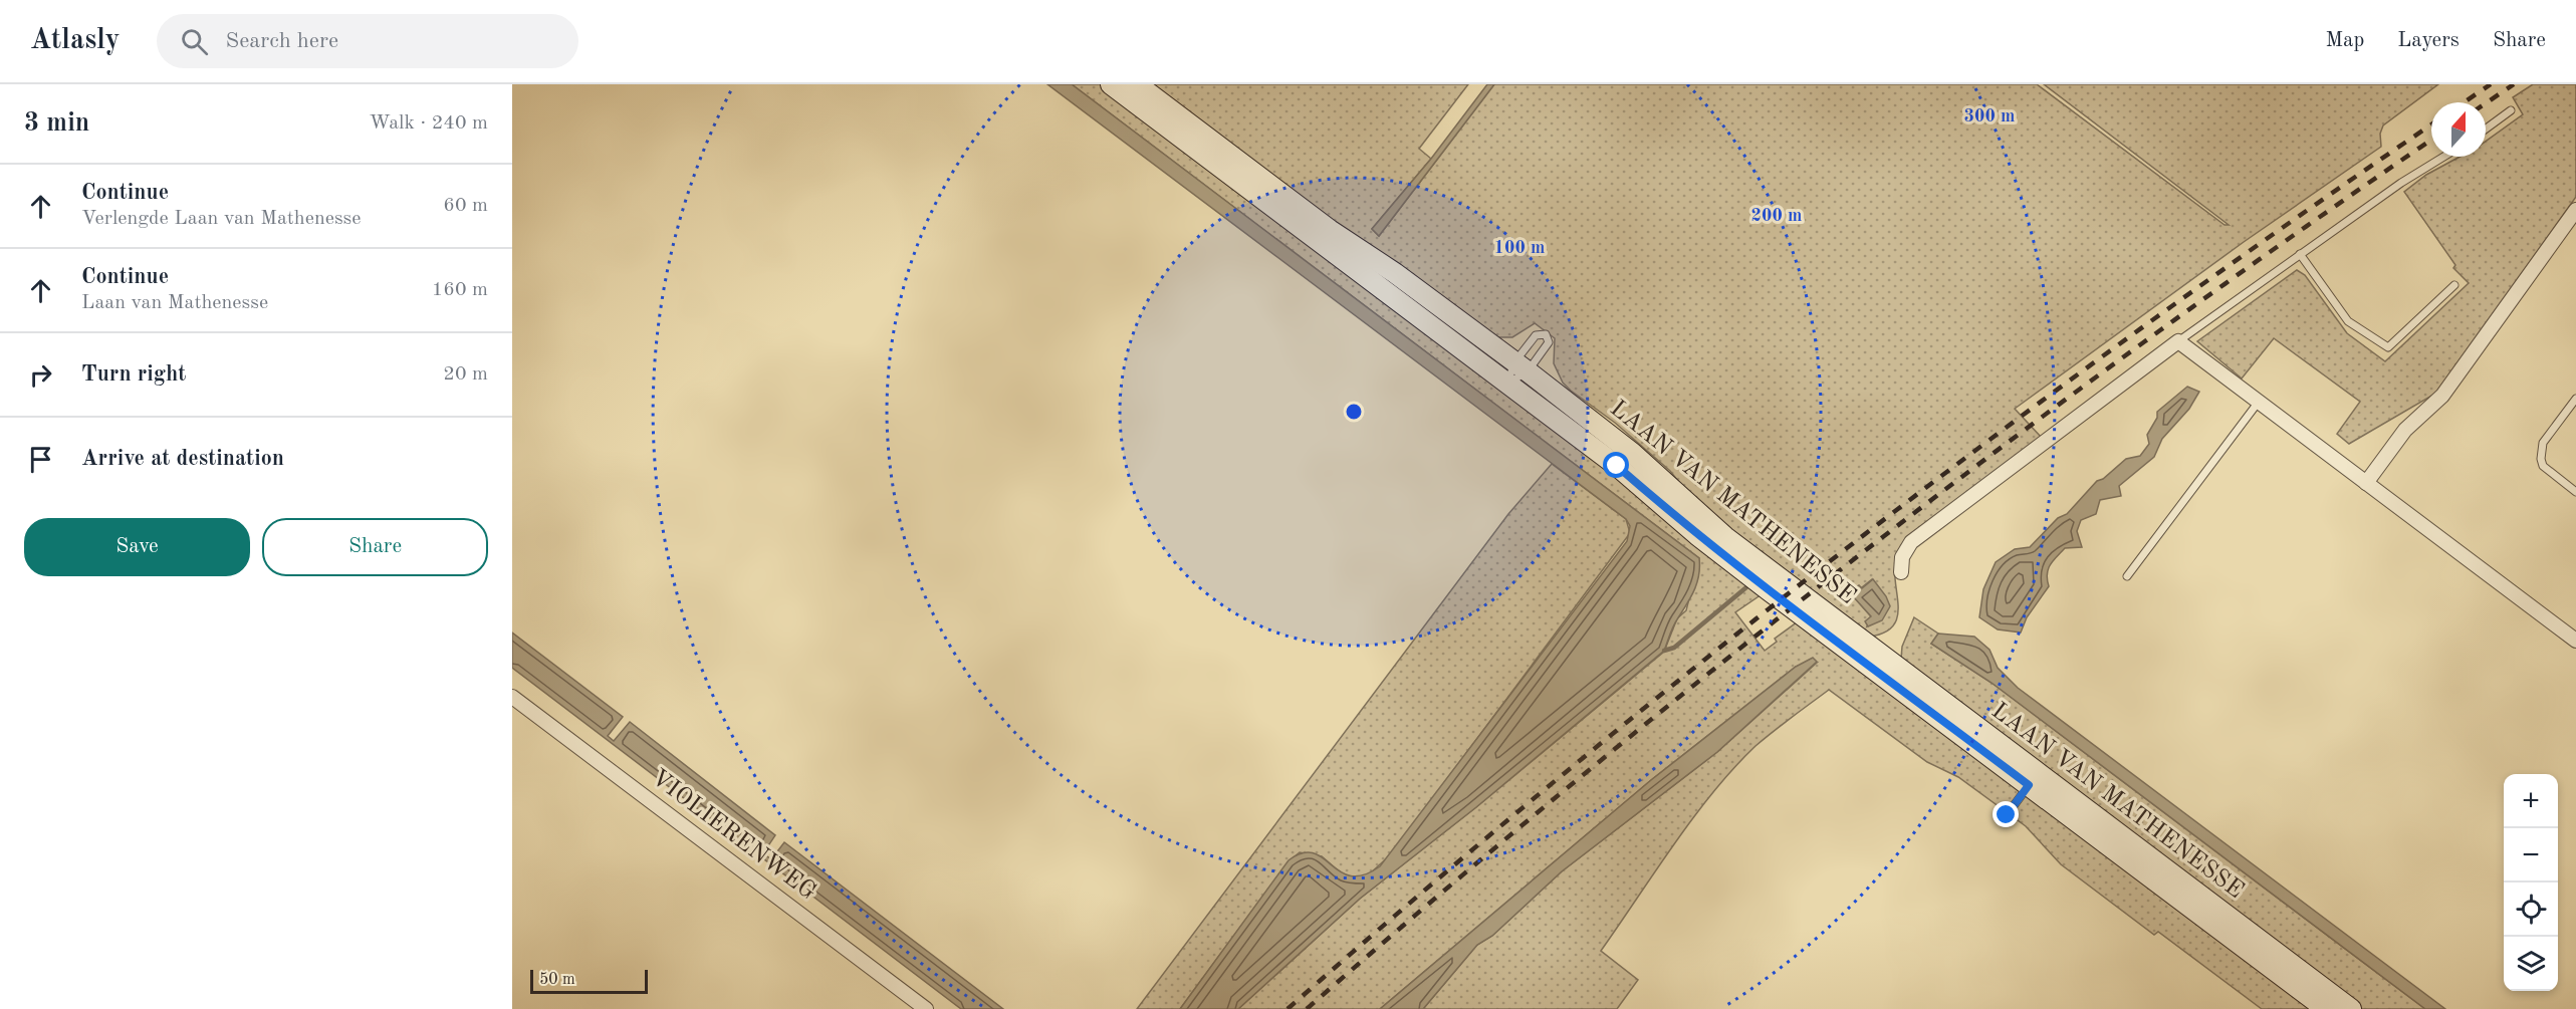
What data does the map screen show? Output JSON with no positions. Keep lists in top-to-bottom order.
{
  "streets": {
    "street": ["LAAN VAN MATHENESSE", "VIOLIERENWEG"]
  },
  "scale_bar": "50 m",
  "north": "top",
  "page": {
    "header": "Atlasly",
    "search": "Search here",
    "nav": ["Map", "Layers", "Share"],
    "heading": ["3 min", "Walk · 240 m"],
    "list": [
      ["Continue", "Verlengde Laan van Mathenesse", "60 m"],
      ["Continue", "Laan van Mathenesse", "160 m"],
      ["Turn right", "20 m"],
      "Arrive at destination"
    ],
    "buttons": ["Save", "Share"],
    "map_buttons": ["+", "−"],
    "scale": "50 m"
  },
  "rings": ["300 m", "200 m", "100 m"]
}
